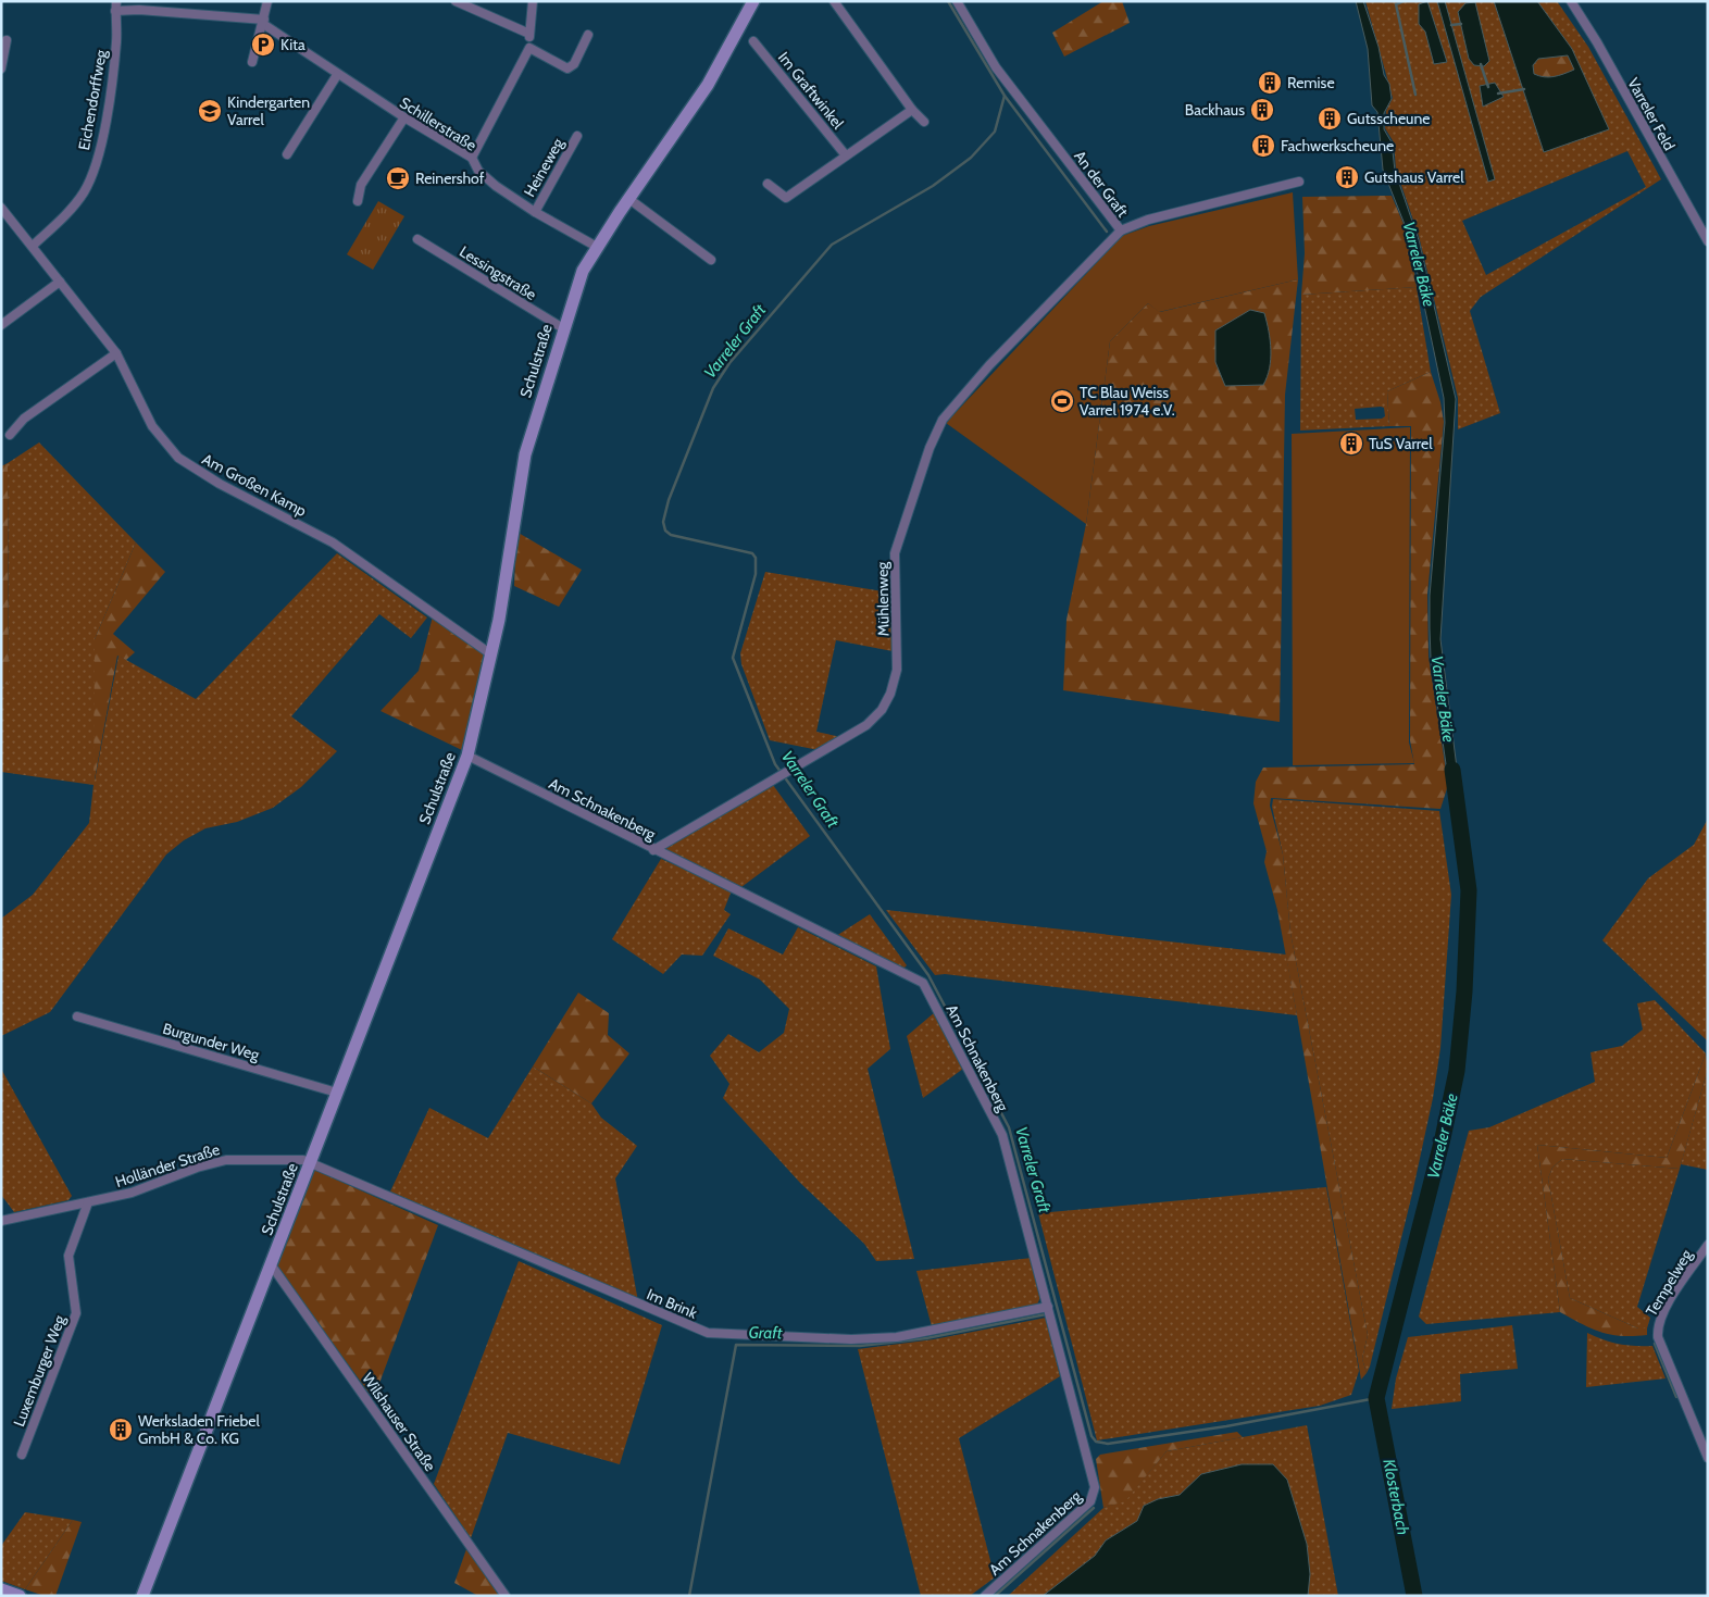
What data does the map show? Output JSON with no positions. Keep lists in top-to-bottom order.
{
  "streets": {
    "street": [
      "Im Graftwinkel",
      "Eichendorffweg",
      "Varreler Feld",
      "Schillerstraße",
      "Heineweg",
      "An der Graft",
      "Lessingstraße",
      "Schulstraße",
      "Am Großen Kamp",
      "Mühlenweg",
      "Am Schnakenberg",
      "Burgunder Weg",
      "Holländer Straße",
      "Tempelweg",
      "Im Brink",
      "Luxemburger Weg",
      "Wilshauser Straße"
    ]
  },
  "crossings": [
    ["Eichendorffweg", "Am Großen Kamp"],
    ["Schillerstraße", "Heineweg"],
    ["Schillerstraße", "Schulstraße"],
    ["An der Graft", "Mühlenweg"],
    ["Lessingstraße", "Schulstraße"],
    ["Schulstraße", "Am Großen Kamp"],
    ["Schulstraße", "Am Schnakenberg"],
    ["Schulstraße", "Burgunder Weg"],
    ["Schulstraße", "Holländer Straße"],
    ["Schulstraße", "Im Brink"],
    ["Schulstraße", "Wilshauser Straße"],
    ["Mühlenweg", "Am Schnakenberg"],
    ["Am Schnakenberg", "Im Brink"],
    ["Holländer Straße", "Im Brink"],
    ["Holländer Straße", "Luxemburger Weg"]
  ],
  "water": [
    "Varreler Bäke",
    "Varreler Graft",
    "Graft",
    "Klosterbach"
  ],
  "places": {
    "parking": ["Kita"],
    "building": [
      "Remise",
      "Backhaus",
      "Gutsscheune",
      "Fachwerkscheune",
      "Gutshaus Varrel",
      "TuS Varrel",
      "Werksladen Friebel GmbH & Co. KG"
    ],
    "school or university": ["Kindergarten Varrel"],
    "cafe": ["Reinershof"],
    "sports": ["TC Blau Weiss Varrel 1974 e.V."]
  }
}
